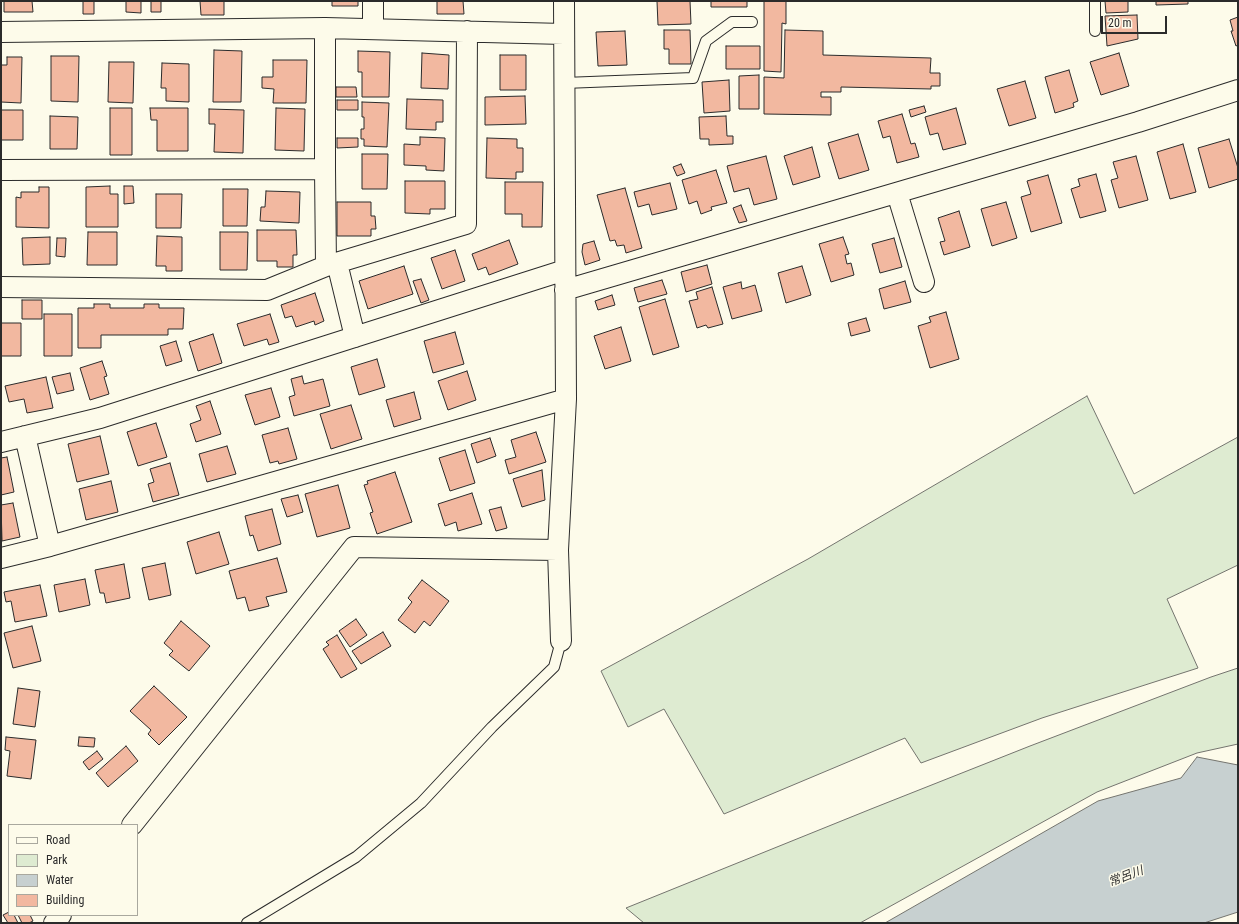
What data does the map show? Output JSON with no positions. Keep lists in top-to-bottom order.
{
  "water": ["常呂川"],
  "legend": [
    "Road",
    "Park",
    "Water",
    "Building"
  ],
  "scale_bar": "20 m"
}
